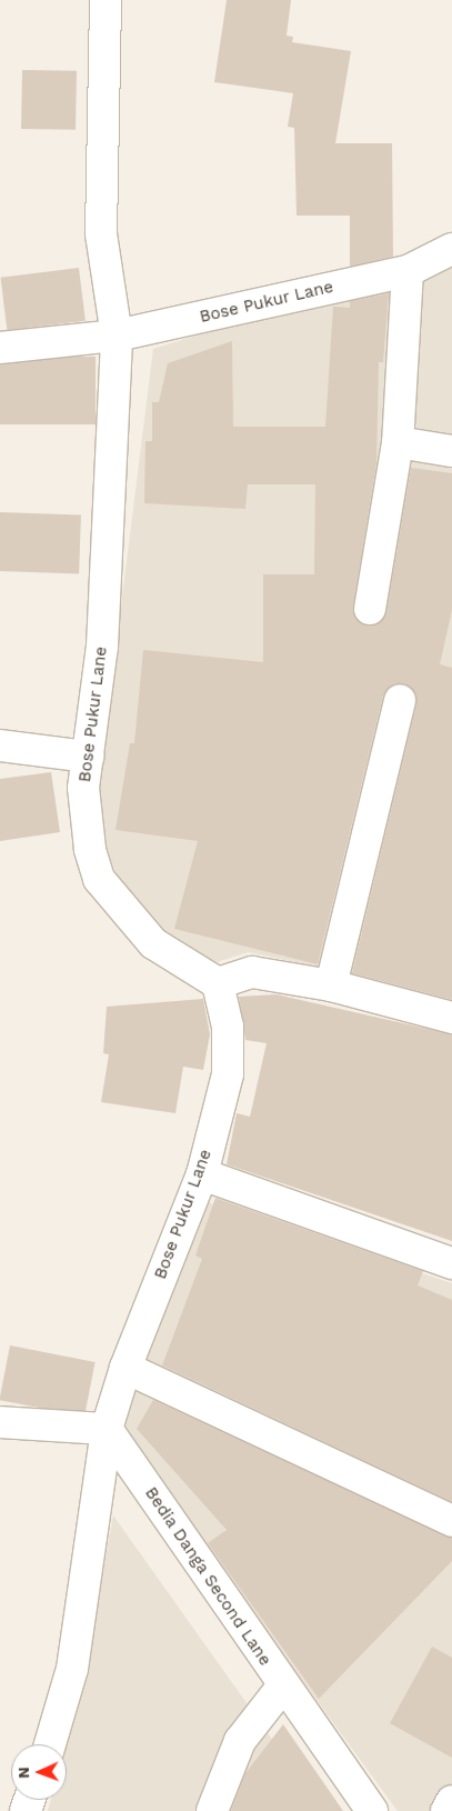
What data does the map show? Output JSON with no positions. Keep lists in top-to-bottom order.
{
  "streets": {
    "street": ["Bose Pukur Lane", "Bedia Danga Second Lane"]
  },
  "crossings": [
    ["Bose Pukur Lane", "Bedia Danga Second Lane"]
  ],
  "north": "left"
}
